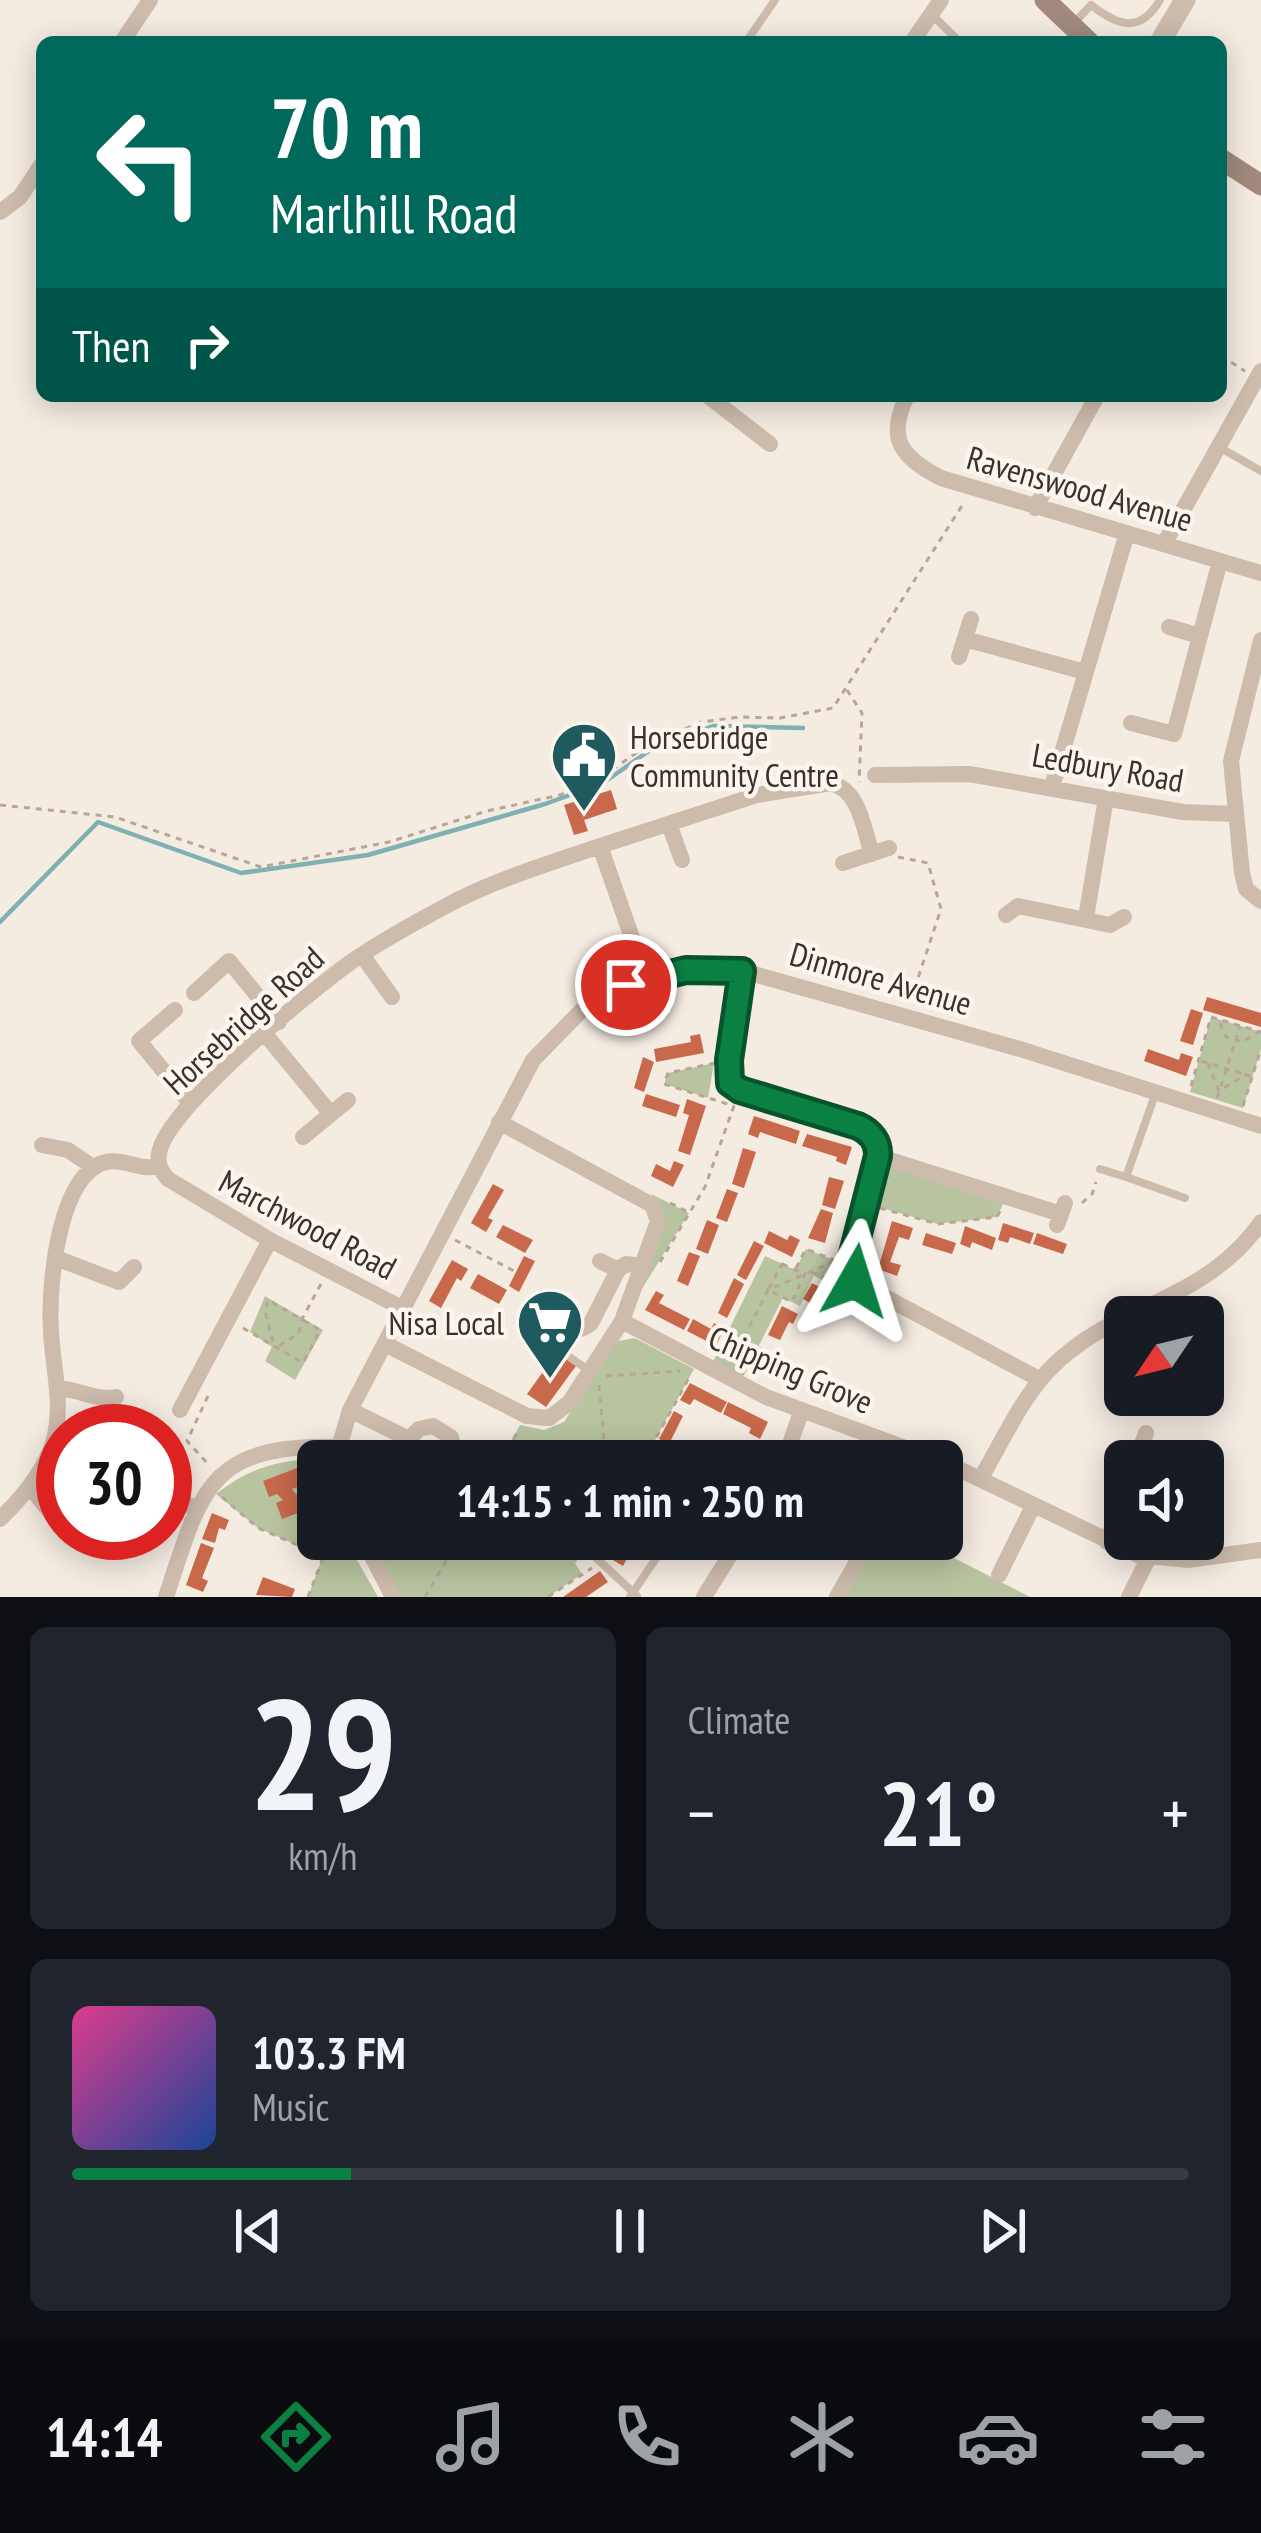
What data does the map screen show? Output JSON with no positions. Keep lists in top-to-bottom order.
{
  "streets": {
    "street": [
      "Ravenswood Avenue",
      "Ledbury Road",
      "Dinmore Avenue",
      "Horsebridge Road",
      "Marchwood Road",
      "Chipping Grove"
    ]
  },
  "crossings": [
    ["Dinmore Avenue", "Marchwood Road"],
    ["Horsebridge Road", "Marchwood Road"]
  ],
  "places": {
    "public building": ["Horsebridge Community Centre"],
    "supermarket": ["Nisa Local"]
  },
  "north": "bottom left",
  "page": {
    "turn": ["70 m", "Marlhill Road"],
    "then": "Then",
    "limit": "30",
    "trip": "14:15 · 1 min · 250 m",
    "tile": [
      ["29", "km/h"],
      "Climate"
    ],
    "heat": ["−", "21°", "+"],
    "song": ["103.3 FM", "Music"],
    "tabs": "14:14"
  }
}
